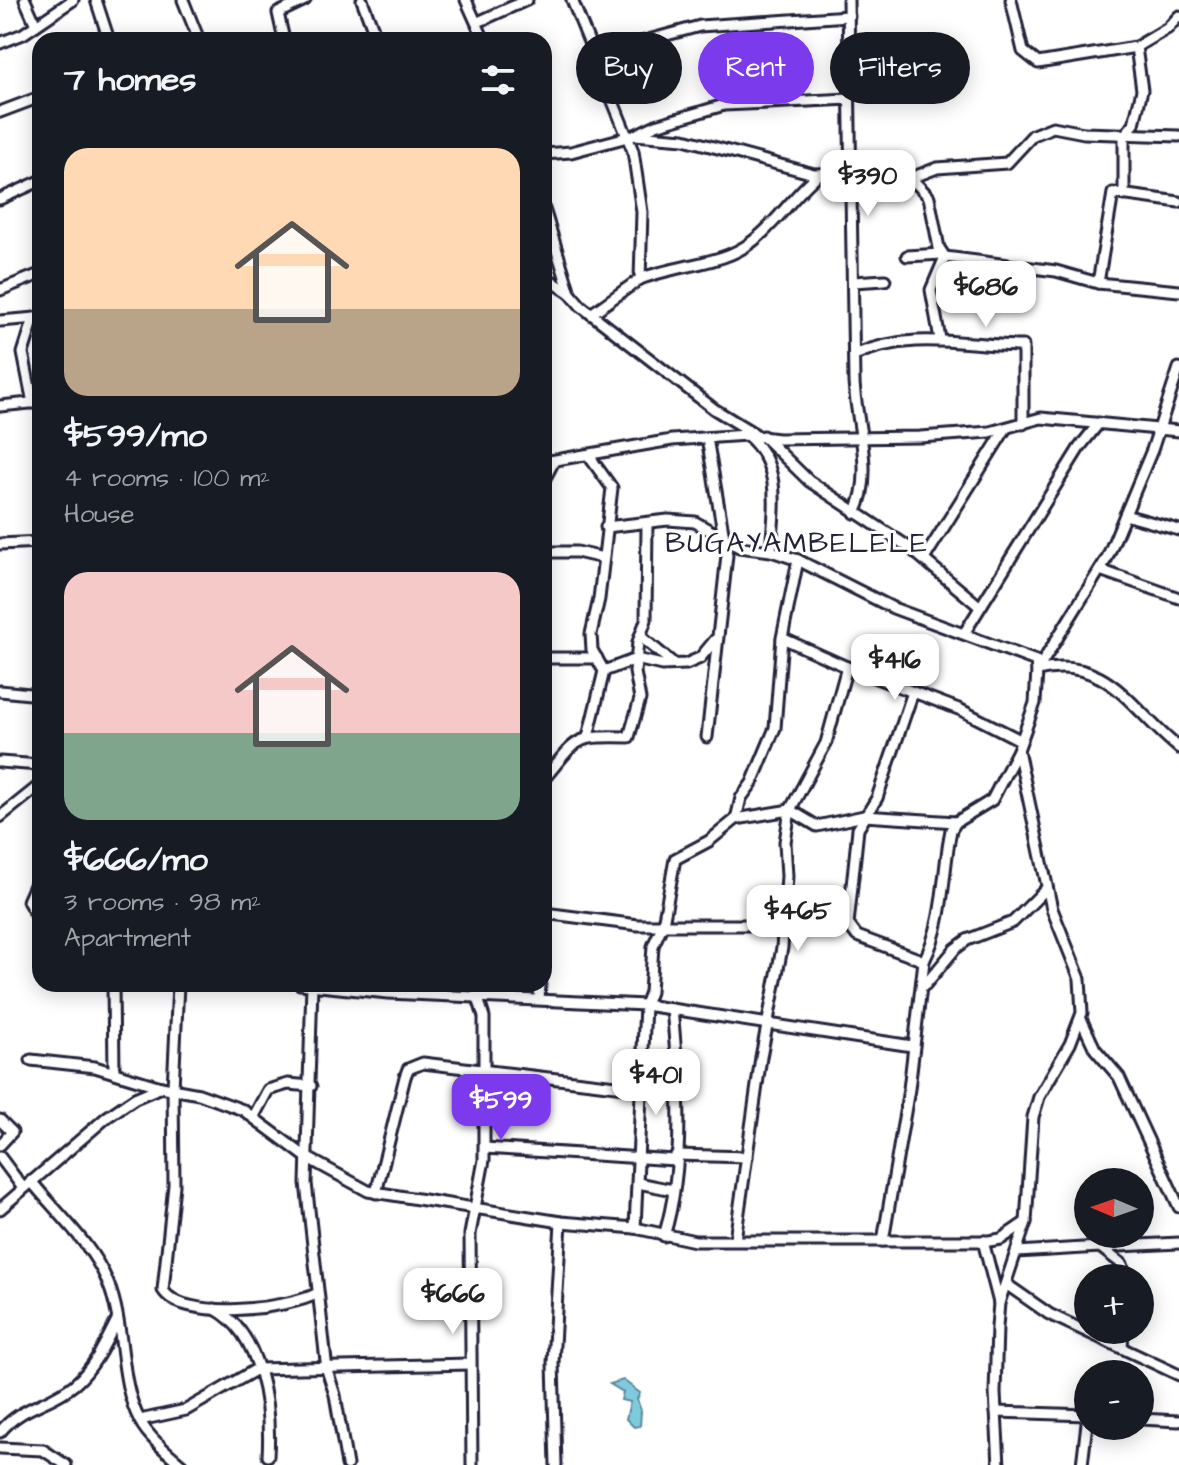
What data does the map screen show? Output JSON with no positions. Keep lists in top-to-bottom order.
{
  "districts": ["BUGAYAMBELELE"],
  "north": "left",
  "page": {
    "chip": ["Buy", "Rent", "Filters"],
    "heading": "7 homes",
    "list": [
      {
        "name": "$599/mo",
        "note": "4 rooms · 100 m² · House"
      },
      {
        "name": "$666/mo",
        "note": "3 rooms · 98 m² · Apartment"
      }
    ],
    "price": [
      "$390",
      "$686",
      "$416",
      "$465",
      "$401",
      "$599",
      "$666"
    ],
    "map_buttons": ["+", "−"]
  }
}
